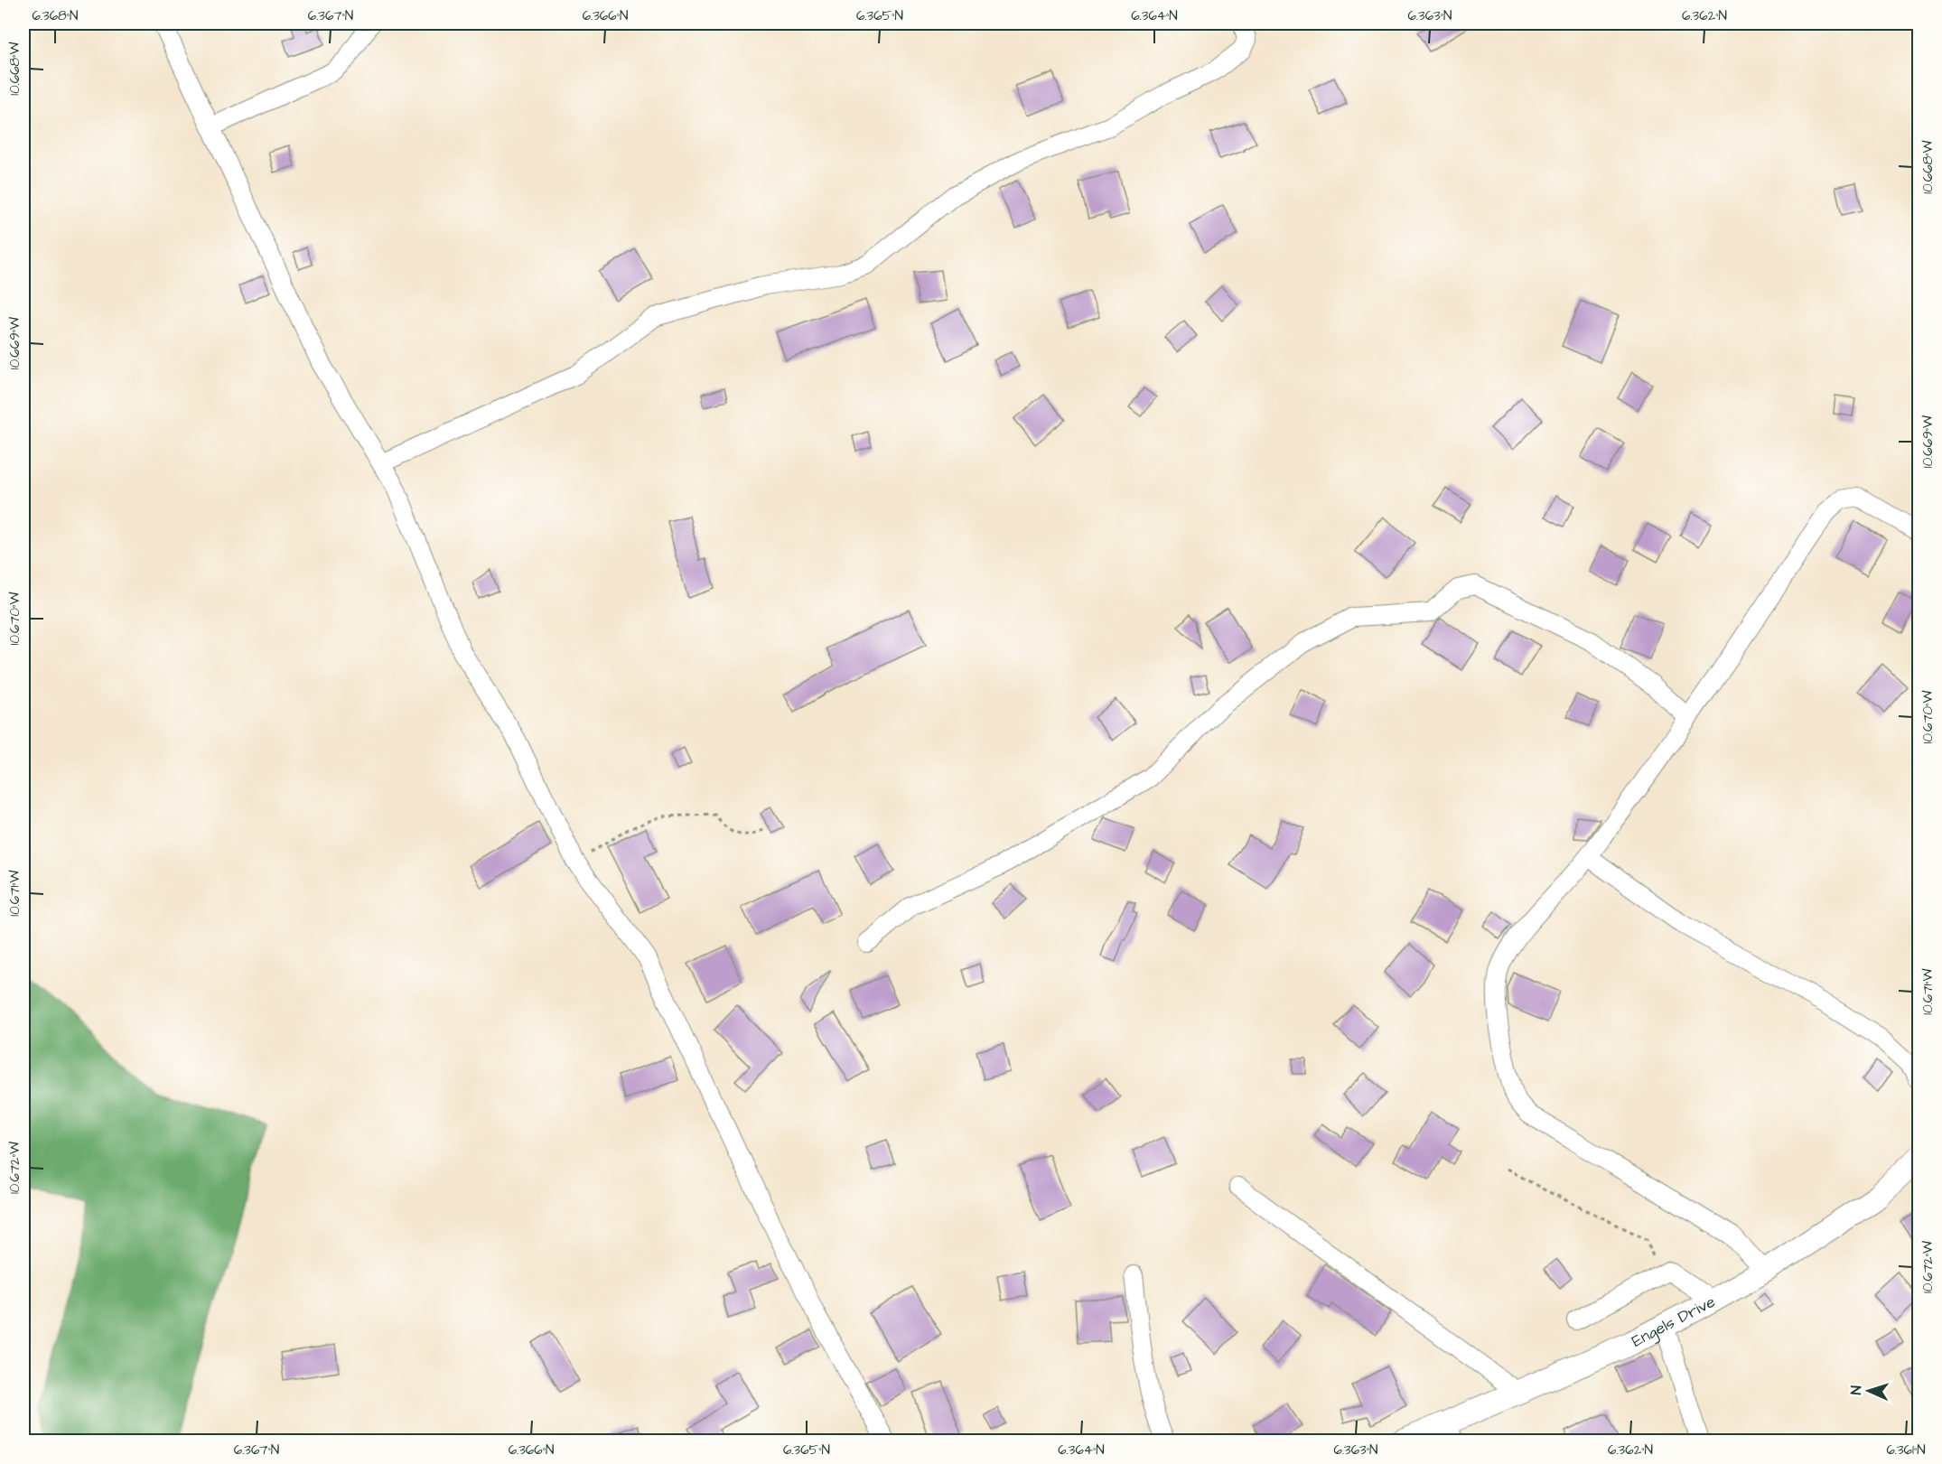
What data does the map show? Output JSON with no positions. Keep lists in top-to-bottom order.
{
  "streets": {
    "street": ["Engels Drive"]
  },
  "north": "left",
  "coordinates": [
    "6.368°N",
    "6.367°N",
    "6.366°N",
    "6.365°N",
    "6.364°N",
    "6.363°N",
    "6.362°N",
    "10.668°W",
    "10.669°W",
    "10.670°W",
    "10.671°W",
    "10.672°W",
    "6.361°N"
  ]
}
